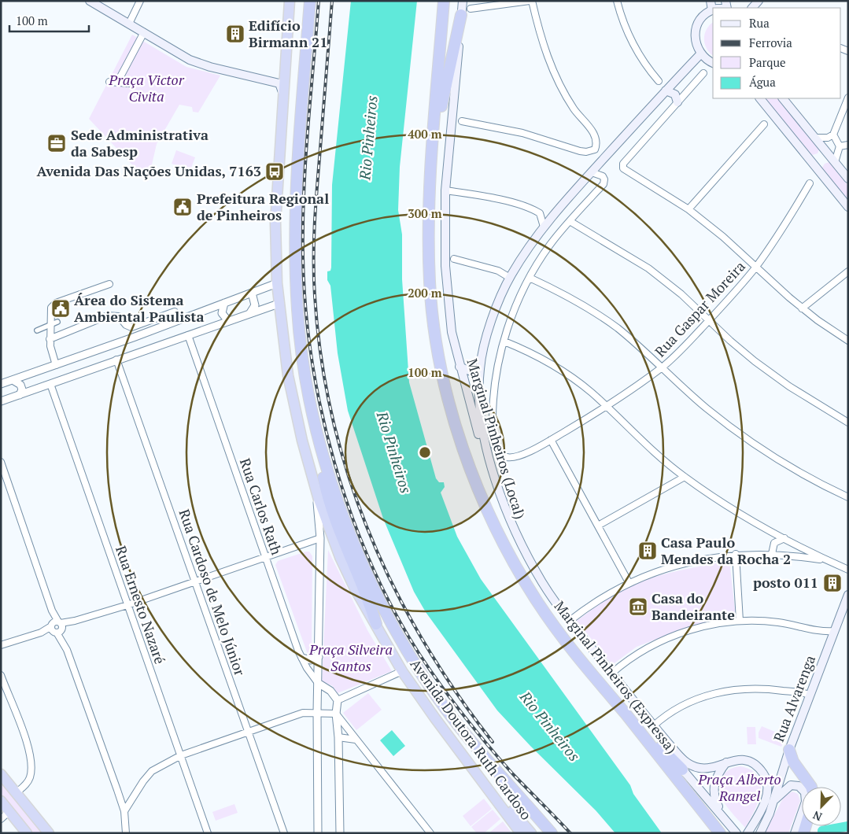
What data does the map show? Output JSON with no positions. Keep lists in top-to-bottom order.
{
  "streets": {
    "highway": ["Marginal Pinheiros (Expressa)", "Avenida Doutora Ruth Cardoso"],
    "main road": ["Marginal Pinheiros (Local)", "Rua Alvarenga"],
    "street": [
      "Rua Gaspar Moreira",
      "Rua Carlos Rath",
      "Rua Cardoso de Melo Júnior",
      "Rua Ernesto Nazaré"
    ]
  },
  "water": ["Rio Pinheiros"],
  "parks": ["Praça Victor Civita", "Praça Silveira Santos", "Praça Alberto Rangel"],
  "places": {
    "building": ["Edifício Birmann 21", "Casa Paulo Mendes da Rocha 2", "posto 011"],
    "office": ["Sede Administrativa da Sabesp"],
    "bus stop": ["Avenida Das Nações Unidas, 7163"],
    "public building": ["Prefeitura Regional de Pinheiros", "Área do Sistema Ambiental Paulista"],
    "museum": ["Casa do Bandeirante"]
  },
  "legend": [
    "Rua",
    "Ferrovia",
    "Parque",
    "Água"
  ],
  "scale_bar": "100 m",
  "north": "bottom left",
  "rings": [
    "400 m",
    "300 m",
    "200 m",
    "100 m"
  ]
}
